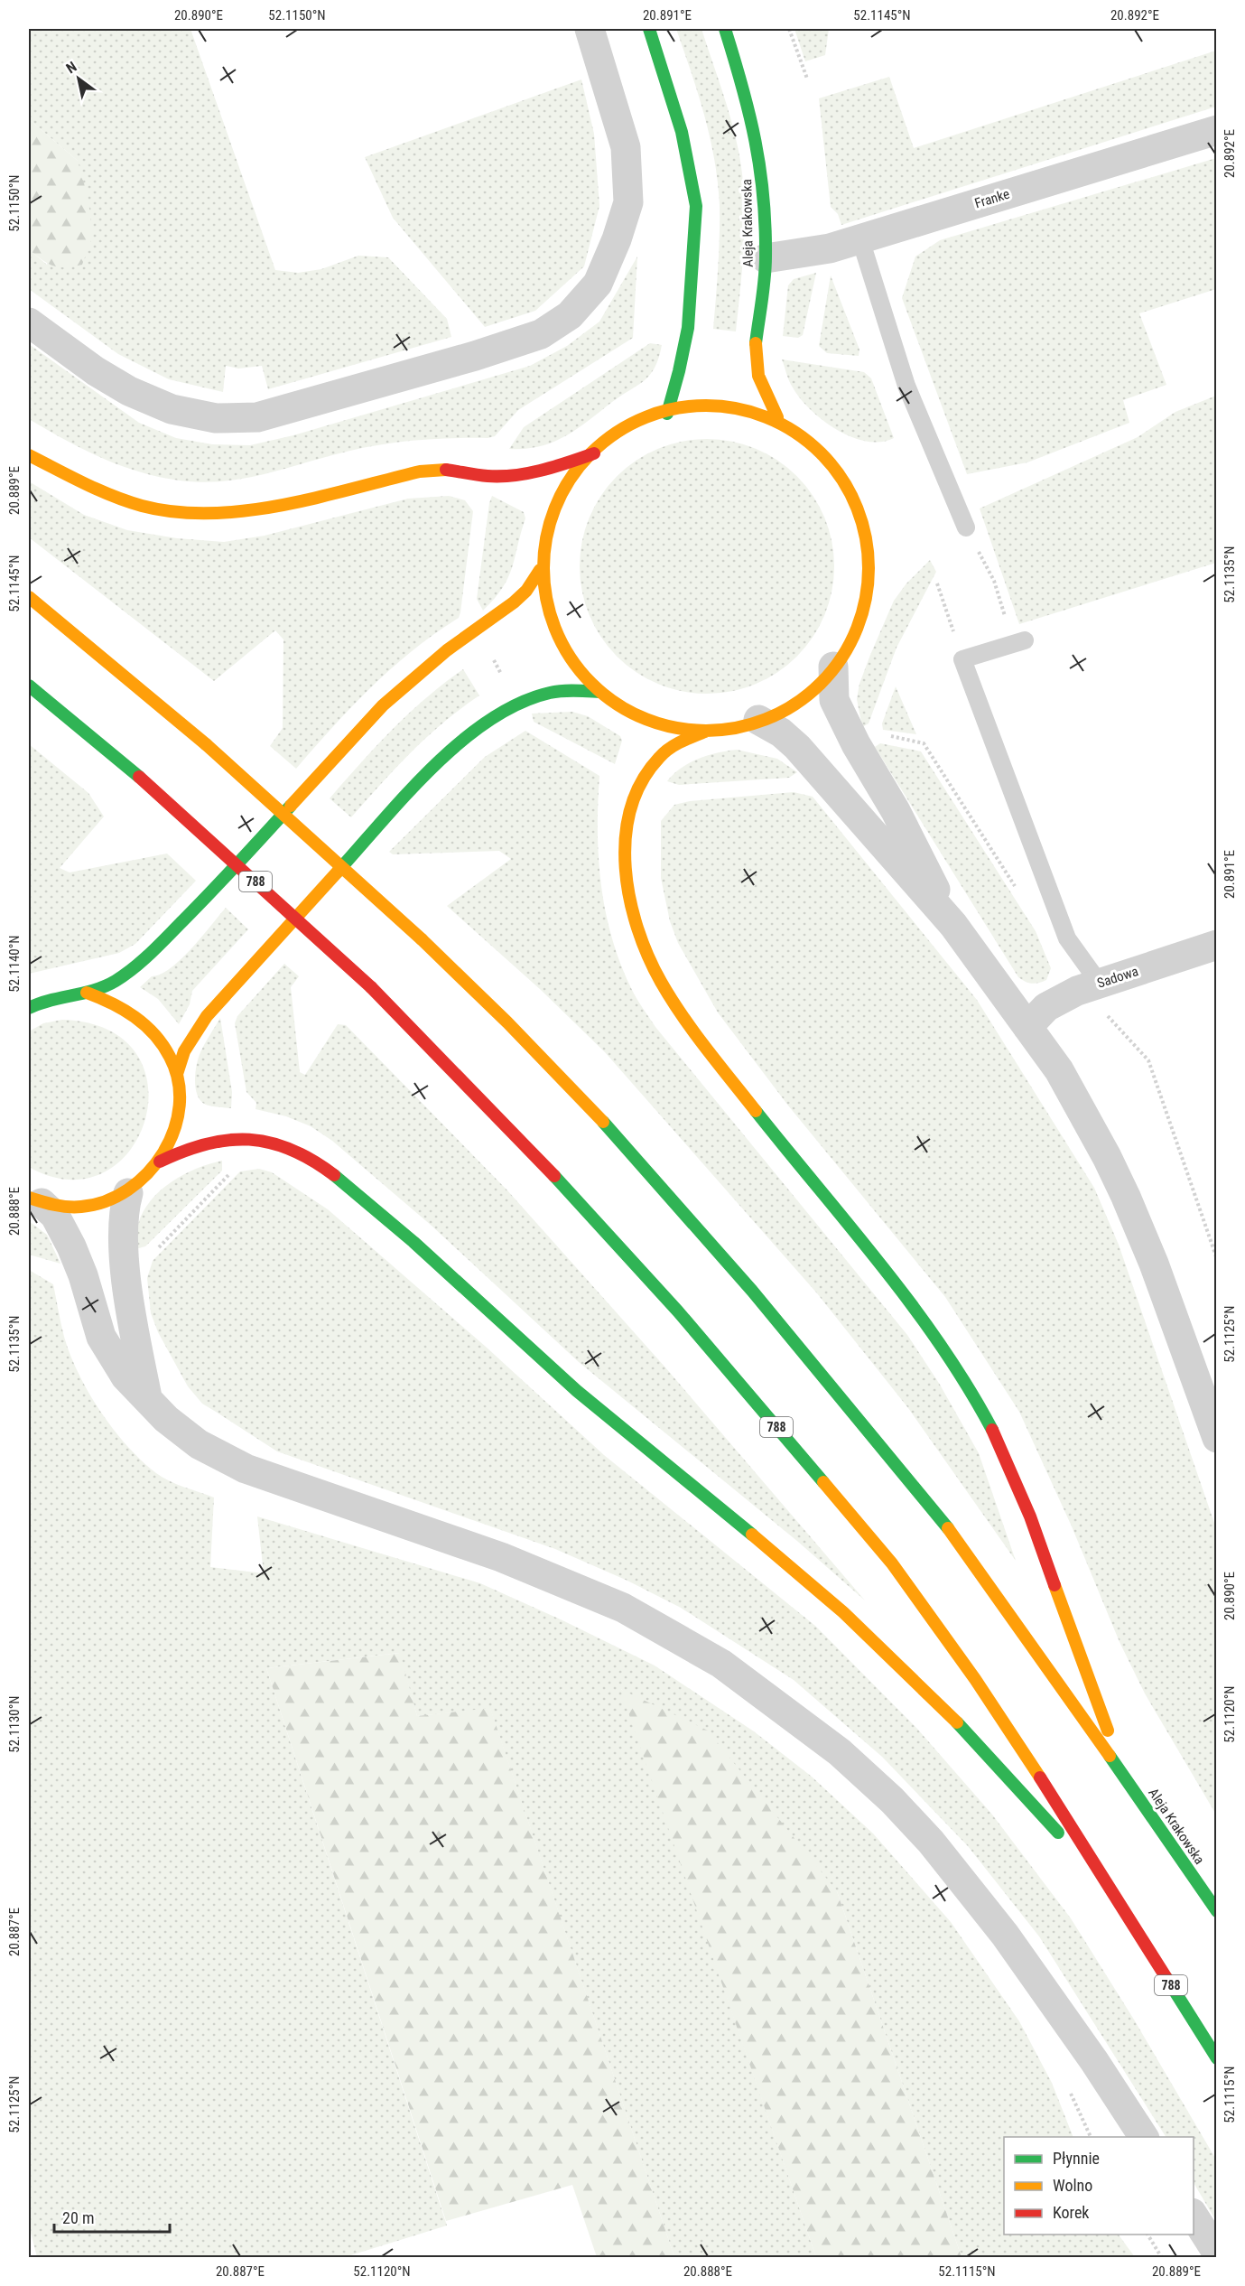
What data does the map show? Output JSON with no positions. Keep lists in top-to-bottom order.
{
  "streets": {
    "main road": ["Aleja Krakowska", "788"],
    "street": ["Franke", "Sadowa"]
  },
  "crossings": [
    ["Franke", "Aleja Krakowska"]
  ],
  "legend": ["Płynnie", "Wolno", "Korek"],
  "scale_bar": "20 m",
  "north": "top left",
  "coordinates": [
    "20.890°E",
    "52.1150°N",
    "20.891°E",
    "52.1145°N",
    "20.892°E",
    "20.889°E",
    "52.1135°N",
    "52.1140°N",
    "20.888°E",
    "52.1125°N",
    "52.1120°N",
    "52.1130°N",
    "20.887°E",
    "52.1115°N"
  ]
}
